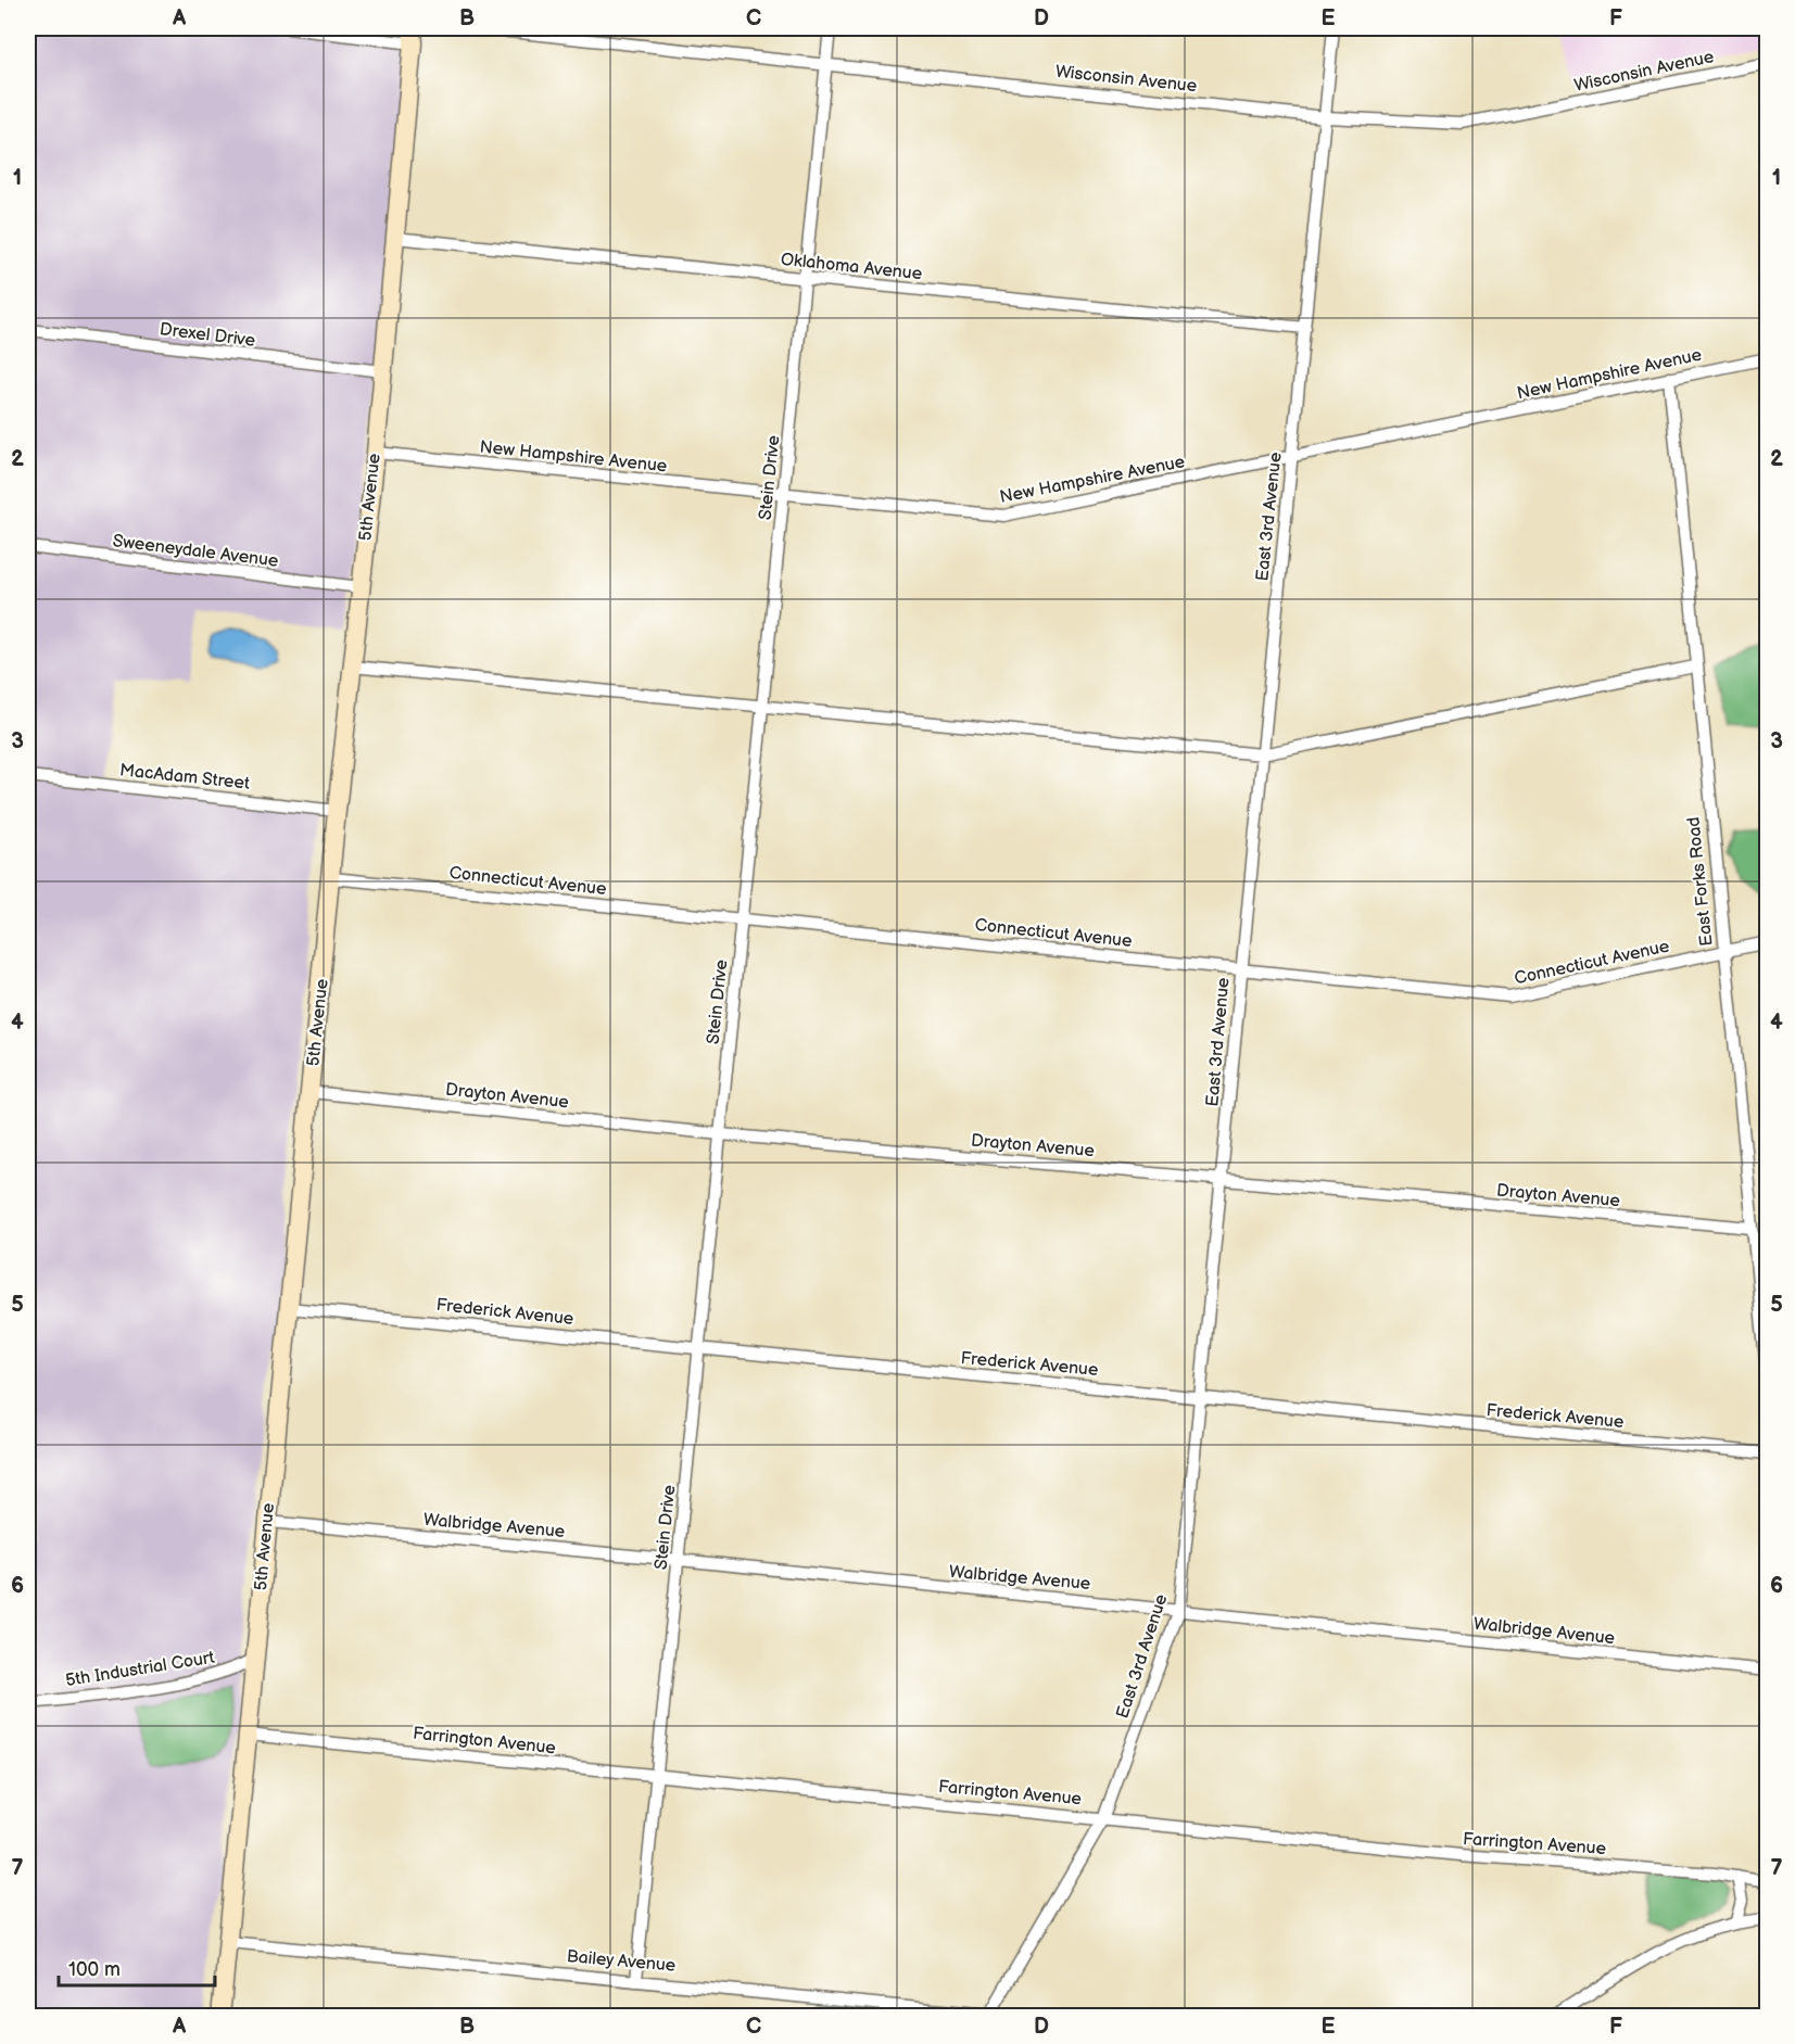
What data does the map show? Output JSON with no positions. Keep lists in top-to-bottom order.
{
  "streets": {
    "main road": ["5th Avenue"],
    "street": [
      "Wisconsin Avenue",
      "Oklahoma Avenue",
      "Drexel Drive",
      "New Hampshire Avenue",
      "Stein Drive",
      "East 3rd Avenue",
      "Sweeneydale Avenue",
      "MacAdam Street",
      "Connecticut Avenue",
      "East Forks Road",
      "Drayton Avenue",
      "Frederick Avenue",
      "Walbridge Avenue",
      "5th Industrial Court",
      "Farrington Avenue",
      "Bailey Avenue"
    ]
  },
  "crossings": [
    ["Wisconsin Avenue", "Stein Drive"],
    ["Wisconsin Avenue", "East 3rd Avenue"],
    ["Oklahoma Avenue", "Stein Drive"],
    ["Oklahoma Avenue", "5th Avenue"],
    ["Oklahoma Avenue", "East 3rd Avenue"],
    ["Drexel Drive", "5th Avenue"],
    ["New Hampshire Avenue", "Stein Drive"],
    ["New Hampshire Avenue", "5th Avenue"],
    ["New Hampshire Avenue", "East 3rd Avenue"],
    ["New Hampshire Avenue", "East Forks Road"],
    ["Stein Drive", "Connecticut Avenue"],
    ["Stein Drive", "Drayton Avenue"],
    ["Stein Drive", "Frederick Avenue"],
    ["Stein Drive", "Walbridge Avenue"],
    ["Stein Drive", "Farrington Avenue"],
    ["Stein Drive", "Bailey Avenue"],
    ["5th Avenue", "Sweeneydale Avenue"],
    ["5th Avenue", "MacAdam Street"],
    ["5th Avenue", "Connecticut Avenue"],
    ["5th Avenue", "Drayton Avenue"],
    ["5th Avenue", "Frederick Avenue"],
    ["5th Avenue", "Walbridge Avenue"],
    ["5th Avenue", "5th Industrial Court"],
    ["5th Avenue", "Farrington Avenue"],
    ["5th Avenue", "Bailey Avenue"],
    ["East 3rd Avenue", "Connecticut Avenue"],
    ["East 3rd Avenue", "Drayton Avenue"],
    ["East 3rd Avenue", "Frederick Avenue"],
    ["East 3rd Avenue", "Walbridge Avenue"],
    ["East 3rd Avenue", "Farrington Avenue"],
    ["East 3rd Avenue", "Bailey Avenue"],
    ["Connecticut Avenue", "East Forks Road"],
    ["East Forks Road", "Drayton Avenue"]
  ],
  "scale_bar": "100 m",
  "grid": {
    "columns": [
      "A",
      "B",
      "C",
      "D",
      "E",
      "F"
    ],
    "rows": [
      "1",
      "2",
      "3",
      "4",
      "5",
      "6",
      "7"
    ]
  }
}
